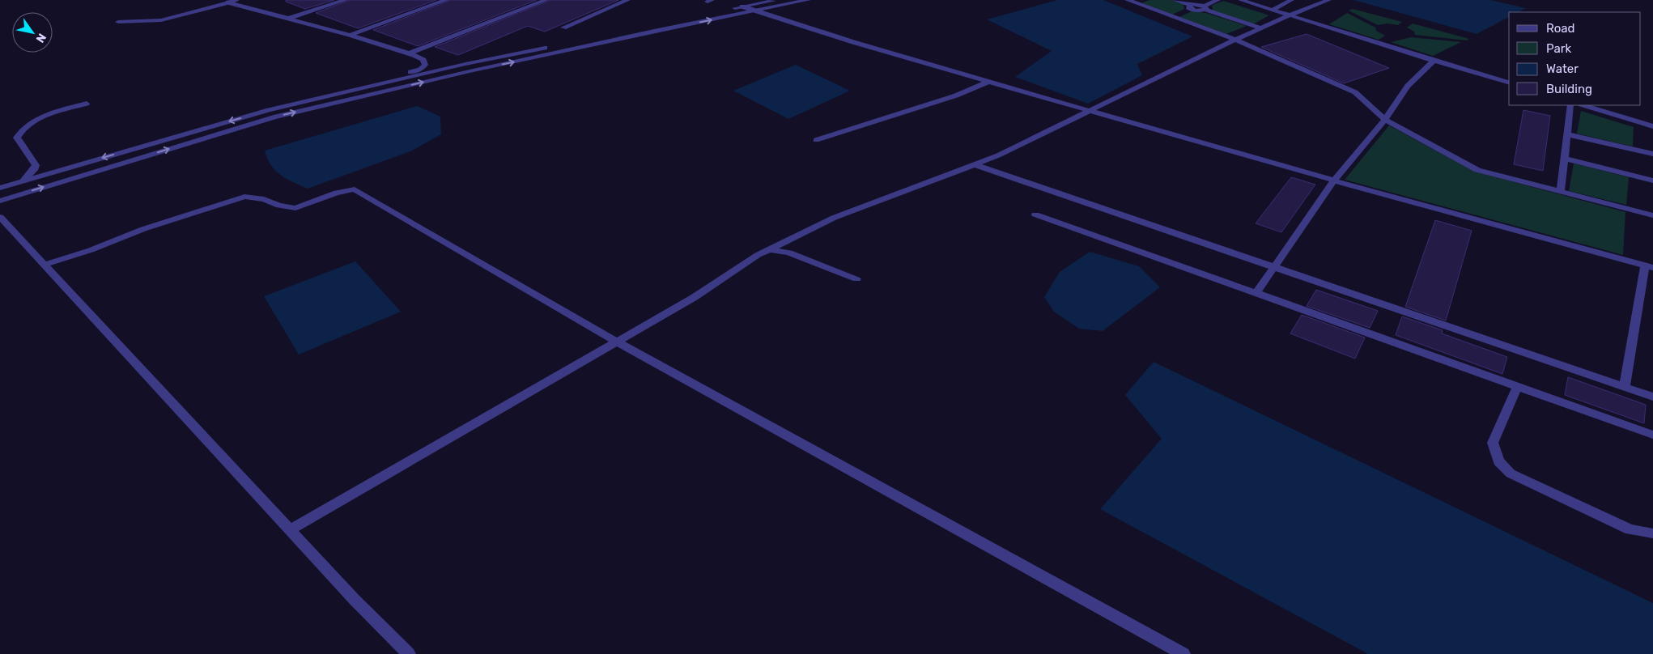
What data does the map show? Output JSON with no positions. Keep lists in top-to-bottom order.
{
  "legend": [
    "Road",
    "Park",
    "Water",
    "Building"
  ],
  "north": "bottom right"
}
